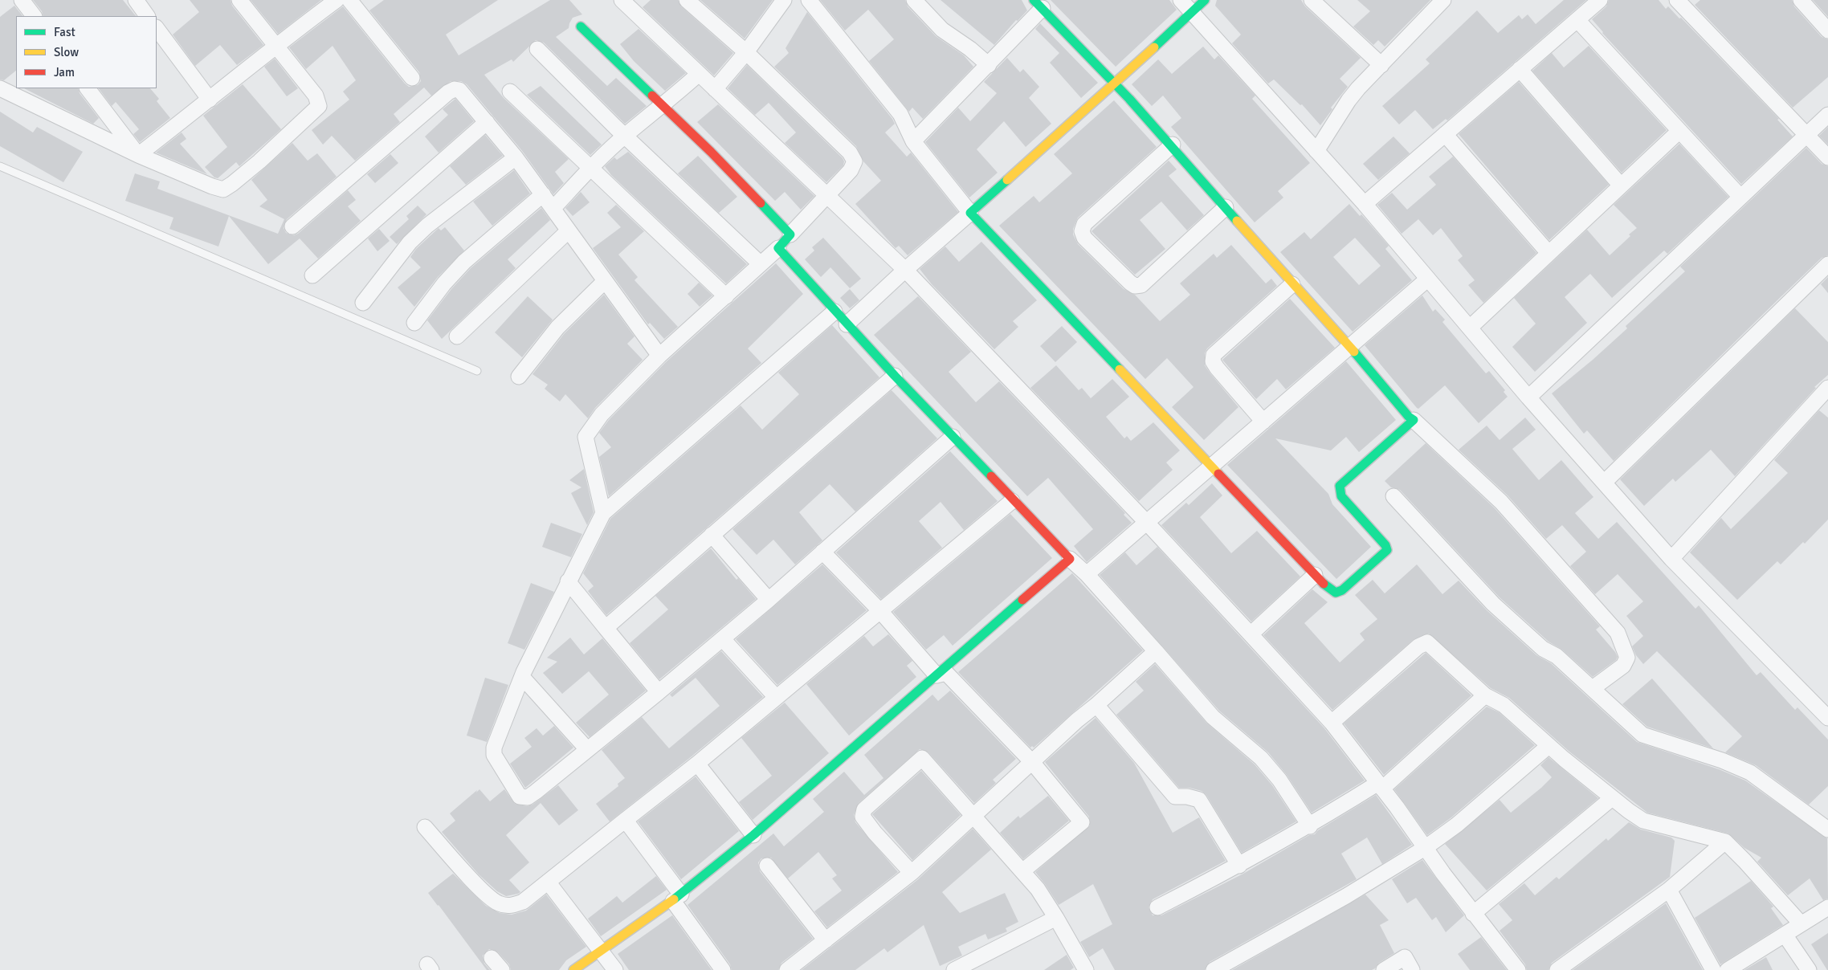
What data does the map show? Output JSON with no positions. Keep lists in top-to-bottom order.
{
  "legend": ["Fast", "Slow", "Jam"]
}
